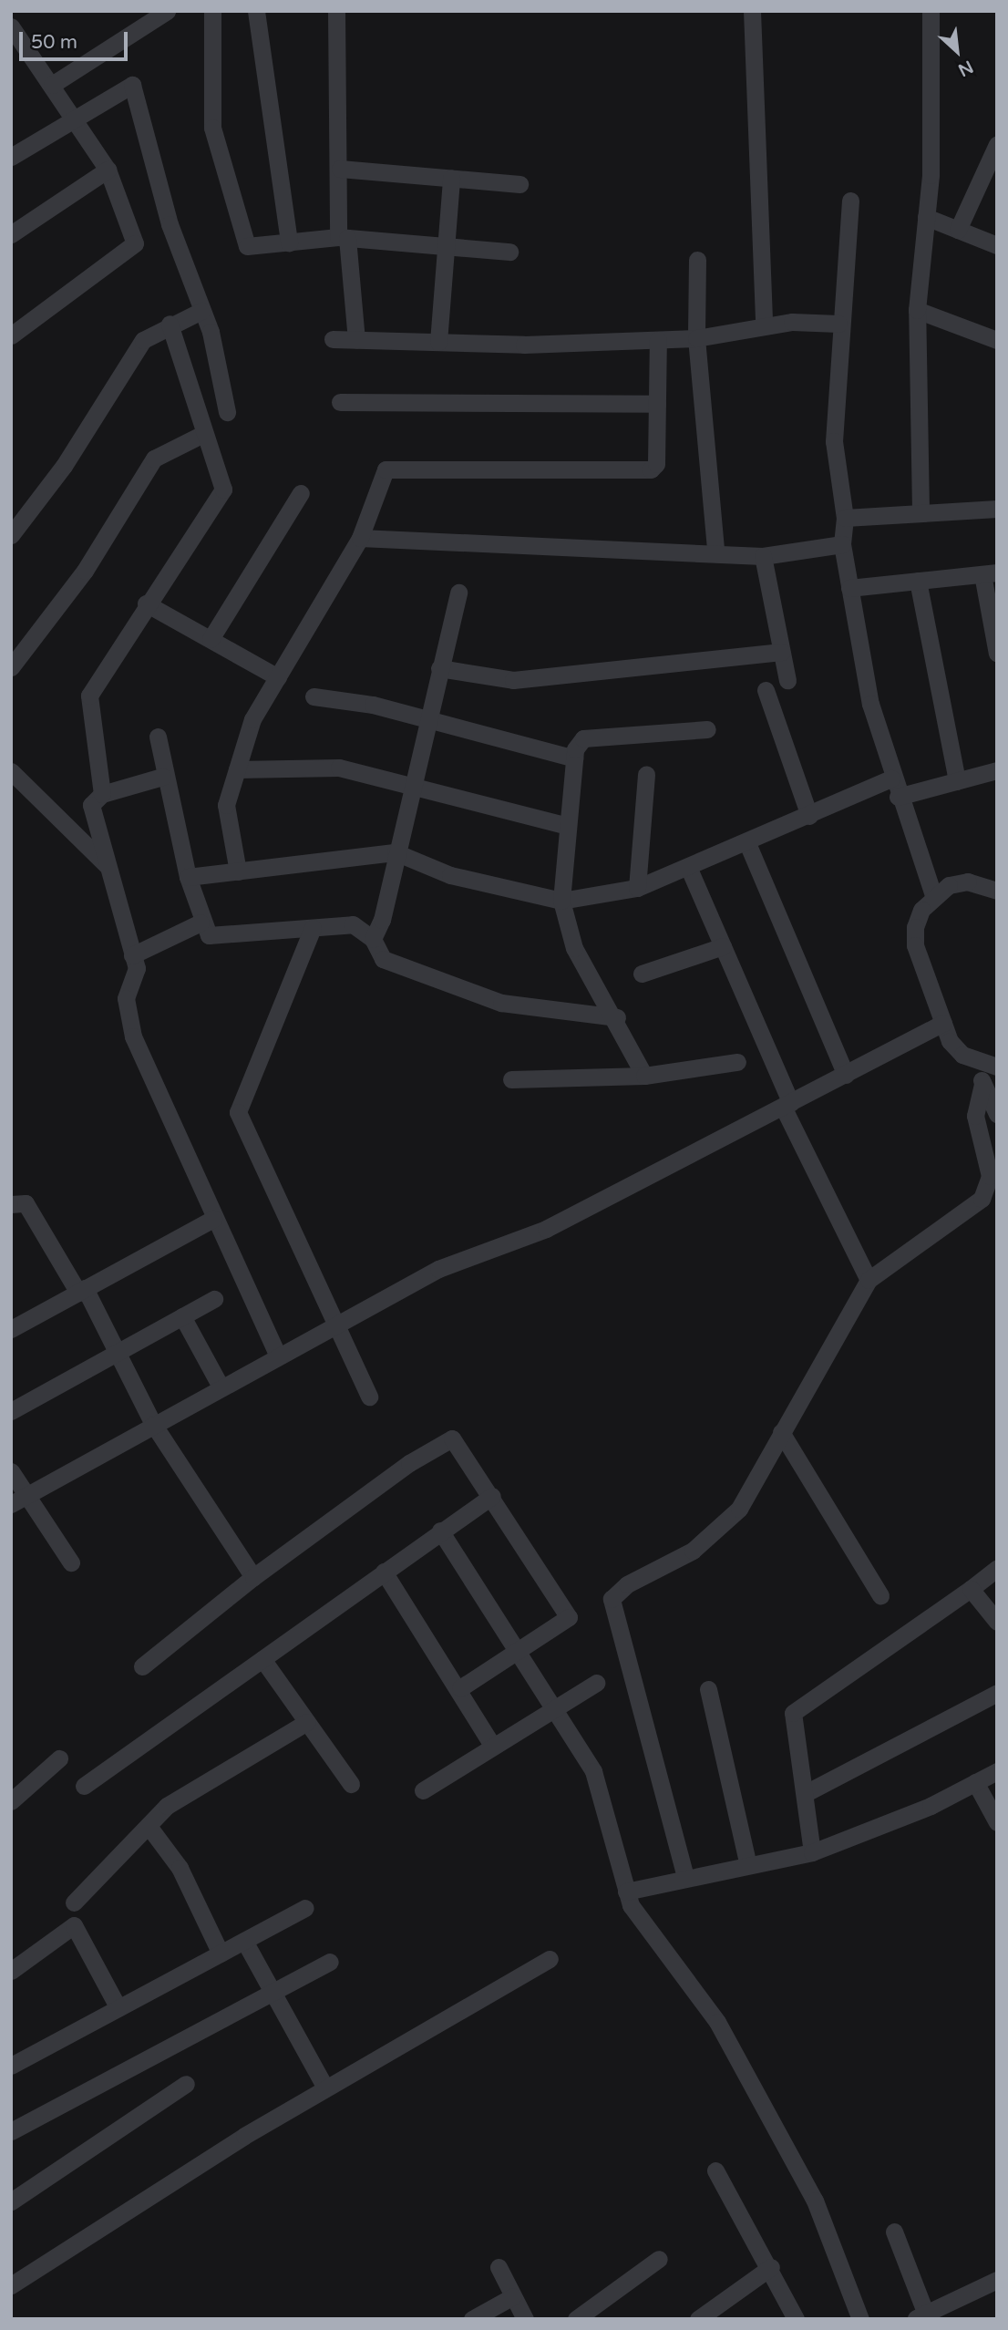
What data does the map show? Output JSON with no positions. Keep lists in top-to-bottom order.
{
  "scale_bar": "50 m",
  "north": "bottom right"
}
